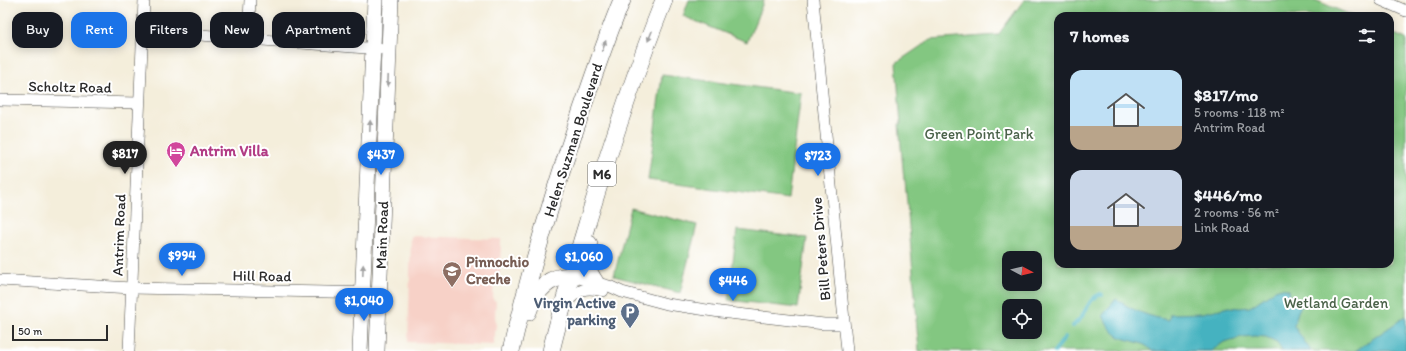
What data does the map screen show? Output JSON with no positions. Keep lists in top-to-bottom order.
{
  "streets": {
    "main road": ["Helen Suzman Boulevard", "M6", "Main Road"],
    "street": [
      "Scholtz Road",
      "Antrim Road",
      "Bill Peters Drive",
      "Hill Road"
    ]
  },
  "crossings": [
    ["Scholtz Road", "Antrim Road"],
    ["Antrim Road", "Hill Road"],
    ["Main Road", "Hill Road"]
  ],
  "parks": ["Green Point Park", "Wetland Garden"],
  "places": {
    "hotel": ["Antrim Villa"],
    "school or university": ["Pinnochio Creche"],
    "parking": ["Virgin Active parking"]
  },
  "scale_bar": "50 m",
  "north": "right",
  "page": {
    "chip": [
      "Buy",
      "Rent",
      "Filters",
      "New",
      "Apartment"
    ],
    "heading": "7 homes",
    "list": [
      {
        "name": "$817/mo",
        "note": "5 rooms · 118 m² · Antrim Road"
      },
      {
        "name": "$446/mo",
        "note": "2 rooms · 56 m² · Link Road"
      }
    ],
    "price": [
      "$817",
      "$437",
      "$723",
      "$994",
      "$1,060",
      "$446",
      "$1,040"
    ],
    "scale": "50 m"
  }
}
